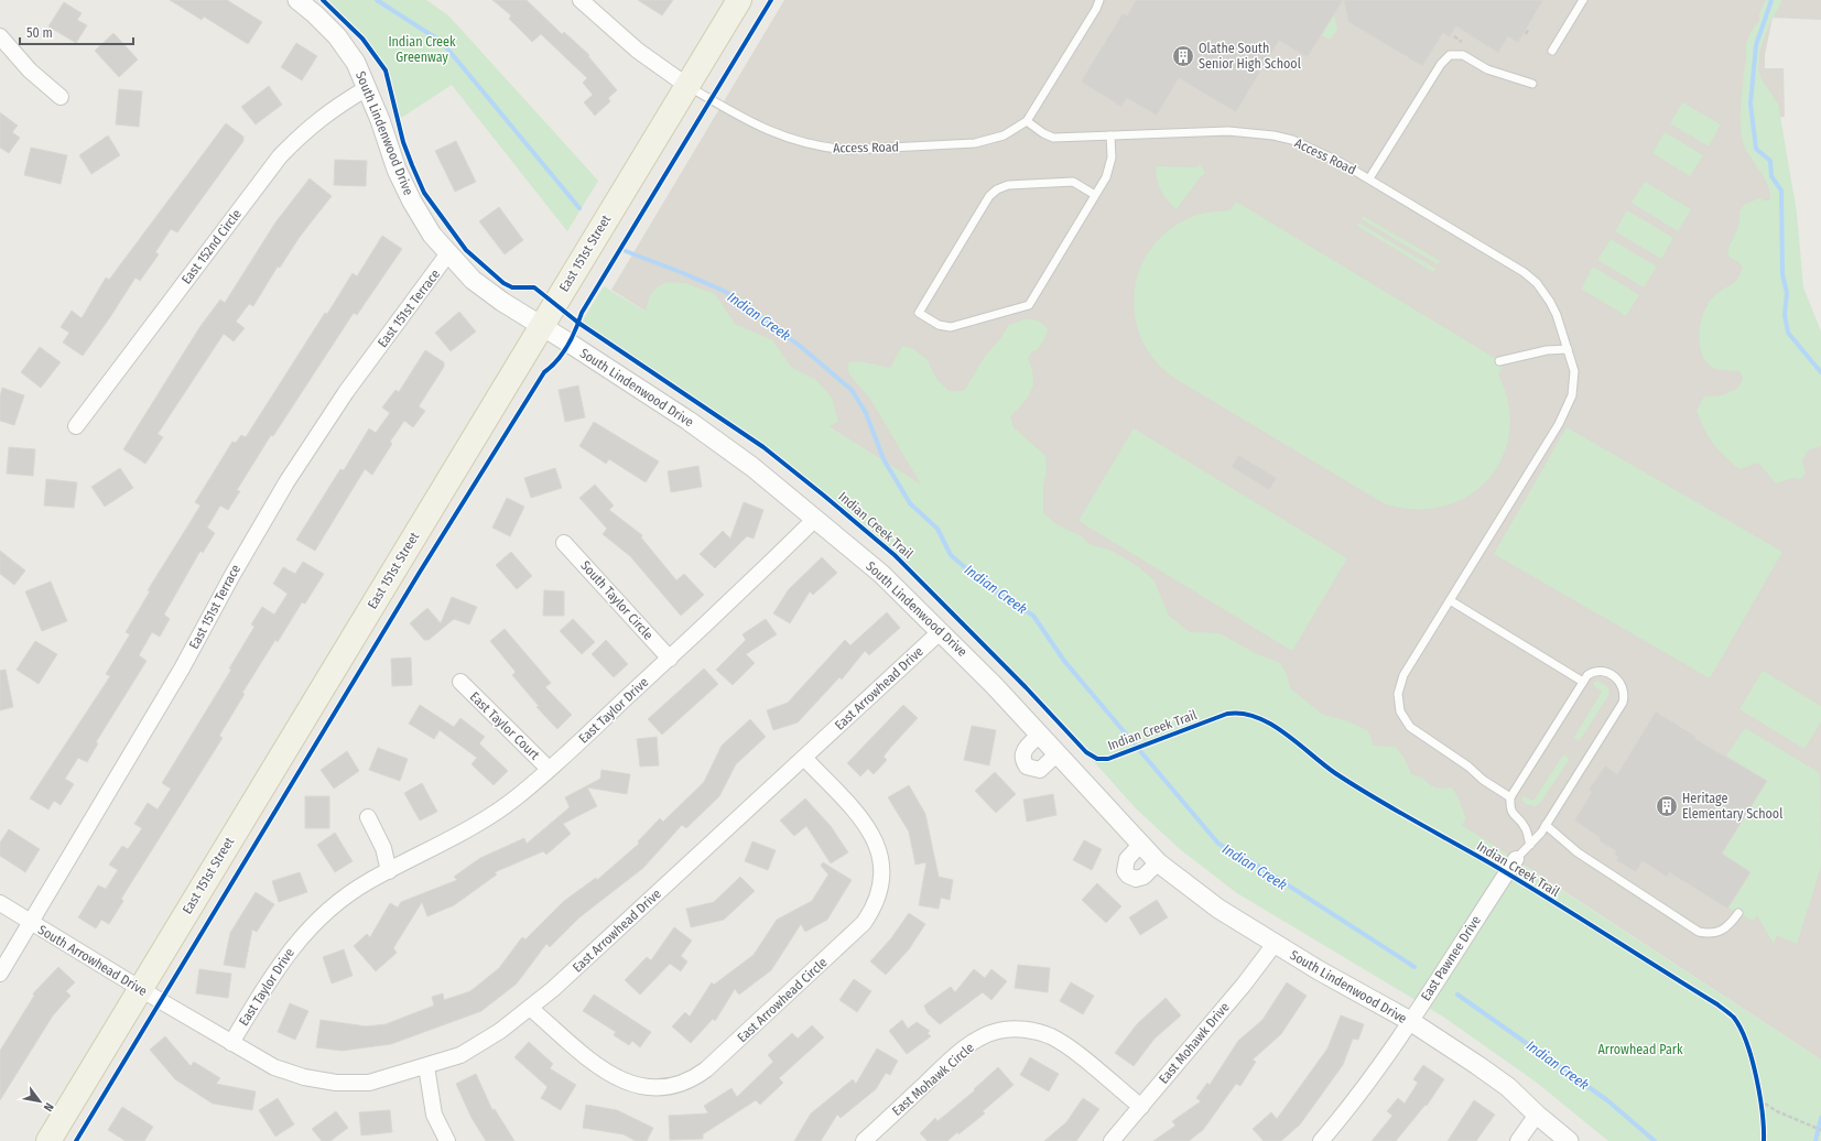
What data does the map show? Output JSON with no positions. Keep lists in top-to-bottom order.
{
  "streets": {
    "main road": ["East 151st Street"],
    "street": [
      "South Lindenwood Drive",
      "East 152nd Circle",
      "East 151st Terrace",
      "South Taylor Circle",
      "East Arrowhead Drive",
      "East Taylor Drive",
      "East Taylor Court",
      "East Pawnee Drive",
      "South Arrowhead Drive",
      "East Arrowhead Circle",
      "East Mohawk Drive",
      "East Mohawk Circle"
    ],
    "lane": ["Access Road"],
    "cycle path": ["Indian Creek Trail"]
  },
  "crossings": [
    ["South Lindenwood Drive", "East 152nd Circle"],
    ["South Lindenwood Drive", "East 151st Street"],
    ["South Lindenwood Drive", "East 151st Terrace"],
    ["South Lindenwood Drive", "East Arrowhead Drive"],
    ["South Lindenwood Drive", "East Taylor Drive"],
    ["South Lindenwood Drive", "East Pawnee Drive"],
    ["South Lindenwood Drive", "East Mohawk Drive"],
    ["Access Road", "East 151st Street"],
    ["East 151st Street", "South Arrowhead Drive"],
    ["East 151st Terrace", "South Arrowhead Drive"],
    ["South Taylor Circle", "East Taylor Drive"],
    ["East Arrowhead Drive", "East Taylor Drive"],
    ["East Arrowhead Drive", "South Arrowhead Drive"],
    ["East Arrowhead Drive", "East Arrowhead Circle"],
    ["East Taylor Drive", "East Taylor Court"],
    ["East Taylor Drive", "South Arrowhead Drive"],
    ["East Mohawk Drive", "East Mohawk Circle"]
  ],
  "water": ["Indian Creek"],
  "parks": ["Indian Creek Greenway", "Arrowhead Park"],
  "places": {
    "building": ["Olathe South Senior High School", "Heritage Elementary School"]
  },
  "scale_bar": "50 m",
  "north": "bottom right"
}
